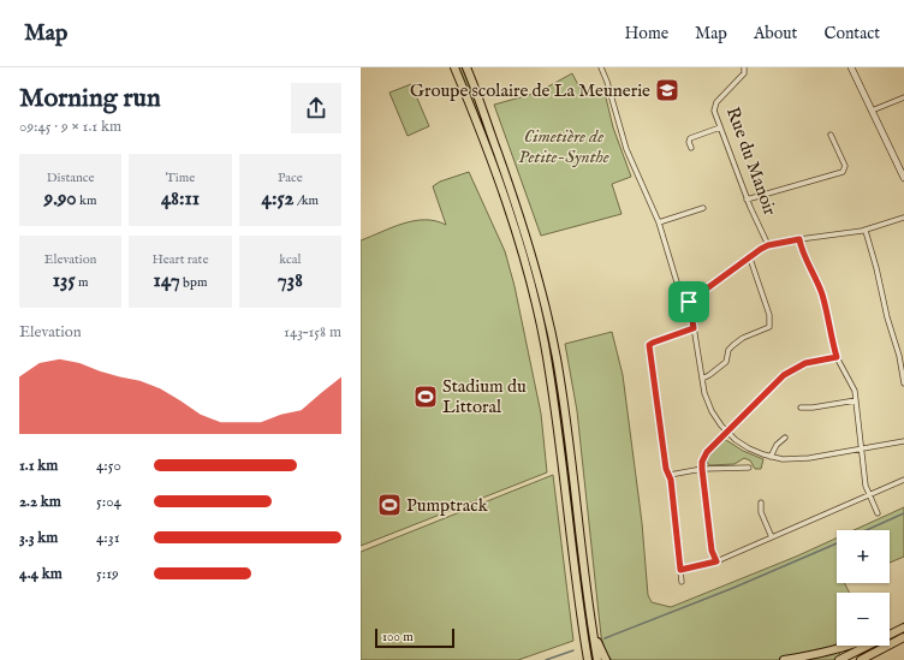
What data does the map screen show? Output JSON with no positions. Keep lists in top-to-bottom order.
{
  "streets": {
    "street": ["Rue du Manoir"]
  },
  "parks": ["Cimetière de Petite-Synthe"],
  "places": {
    "school or university": ["Groupe scolaire de La Meunerie"],
    "sports": ["Stadium du Littoral", "Pumptrack"]
  },
  "scale_bar": "100 m",
  "page": {
    "header": "Map",
    "nav": [
      "Home",
      "Map",
      "About",
      "Contact"
    ],
    "heading": ["Morning run", "09:45 · 9 × 1.1 km"],
    "stats": [
      ["Distance", "9.90 km"],
      ["Time", "48:11"],
      ["Pace", "4:52 /km"],
      ["Elevation", "135 m"],
      ["Heart rate", "147 bpm"],
      ["kcal", "738"]
    ],
    "chart": ["Elevation", "143–158 m"],
    "list": [
      {
        "name": "1.1 km",
        "note": "4:50"
      },
      {
        "name": "2.2 km",
        "note": "5:04"
      },
      {
        "name": "3.3 km",
        "note": "4:31"
      },
      {
        "name": "4.4 km",
        "note": "5:19"
      }
    ],
    "map_buttons": ["+", "−"],
    "scale": "100 m"
  }
}
